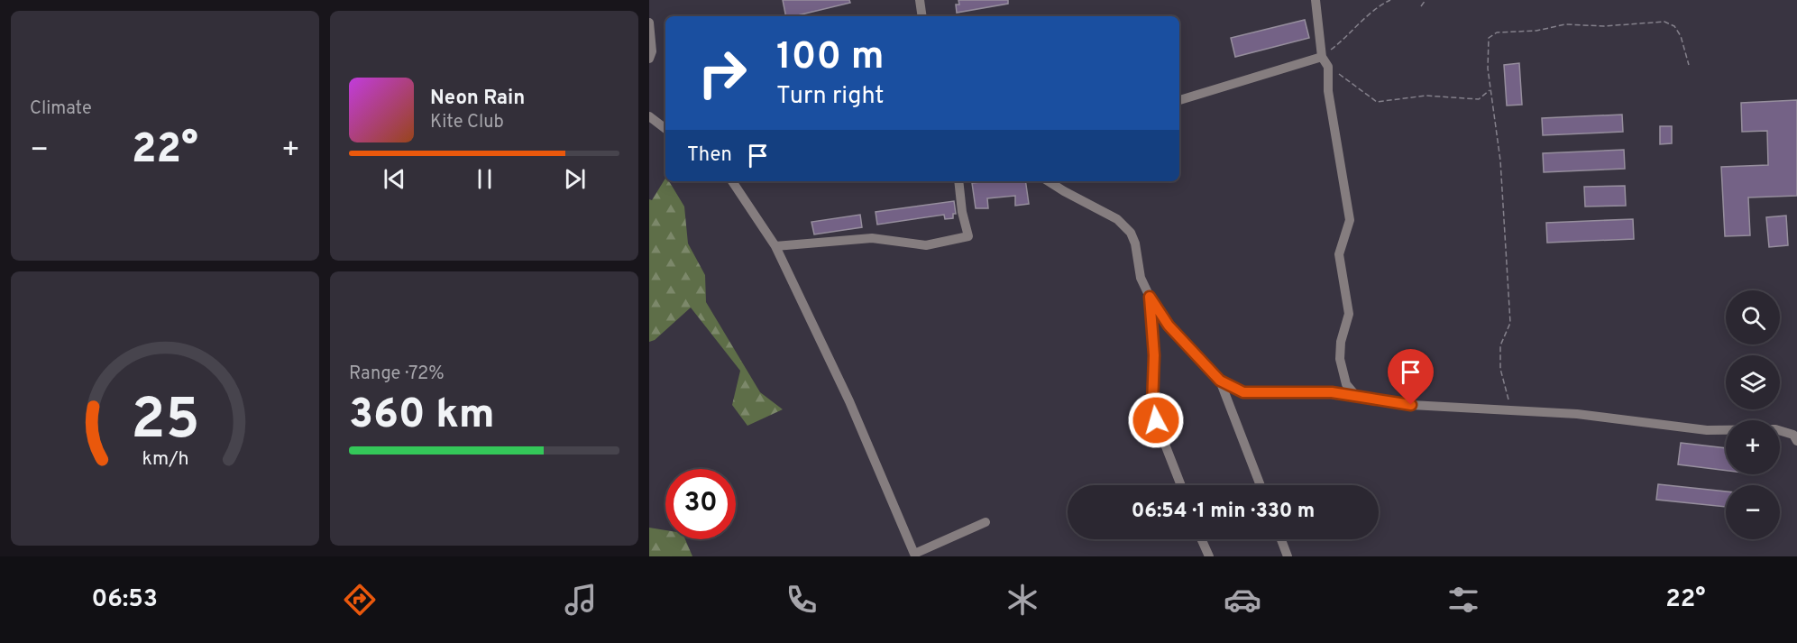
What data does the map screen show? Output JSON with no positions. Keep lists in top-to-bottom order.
{
  "page": {
    "tile": [
      "Climate",
      ["Range · 72%", "360 km"]
    ],
    "turn": ["100 m", "Turn right"],
    "song": ["Neon Rain", "Kite Club"],
    "heat": ["−", "22°", "+"],
    "then": "Then",
    "map_buttons": ["+", "−"],
    "limit": "30",
    "trip": "06:54 · 1 min · 330 m",
    "tabs": ["06:53", "22°"],
    "gauge": ["25", "km/h"]
  }
}
